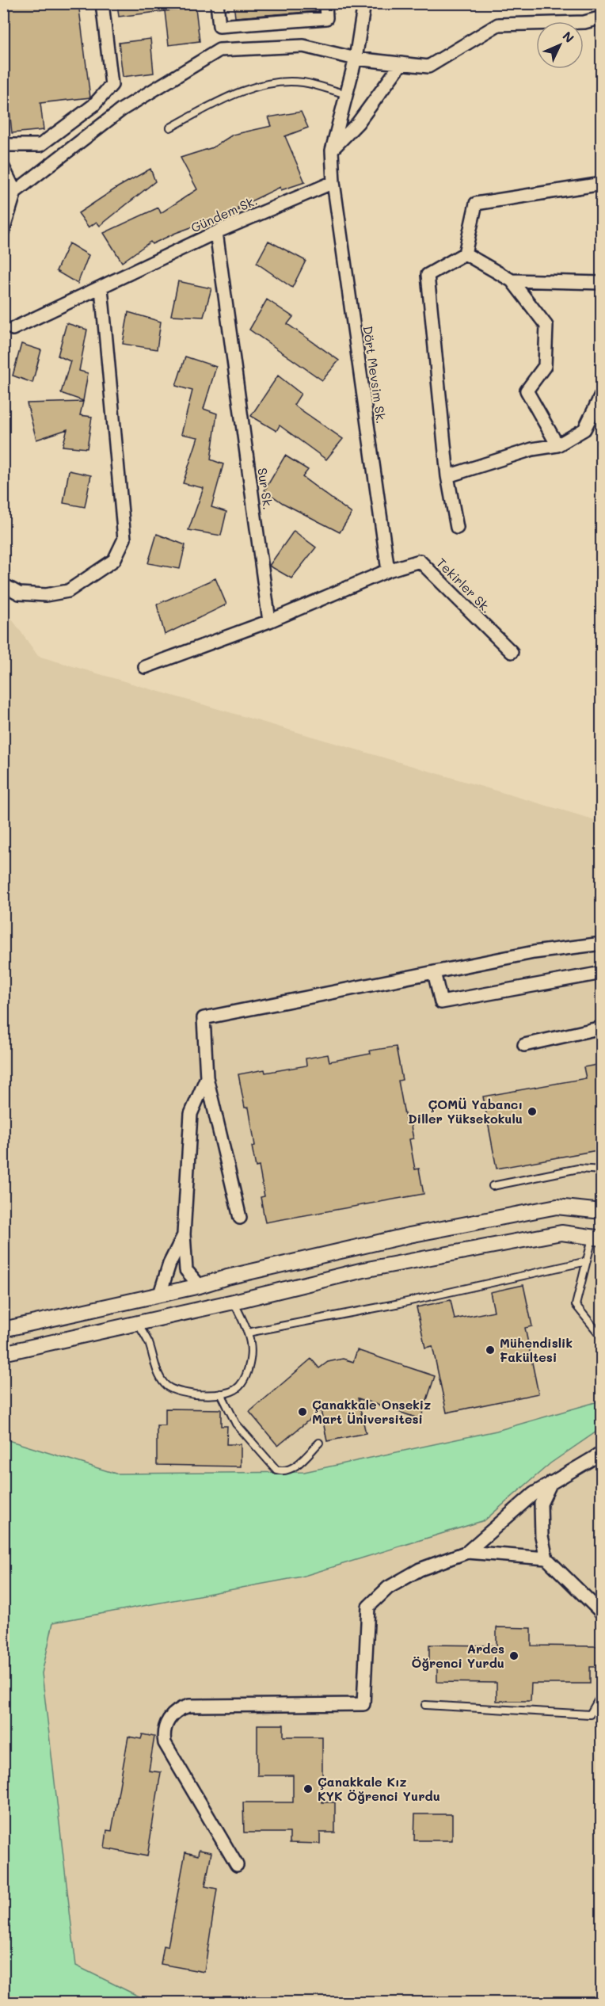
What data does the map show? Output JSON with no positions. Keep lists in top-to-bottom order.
{
  "streets": {
    "street": [
      "Gündem Sk.",
      "Dört Mevsim Sk.",
      "Sur Sk.",
      "Tekirler Sk."
    ]
  },
  "crossings": [
    ["Gündem Sk.", "Dört Mevsim Sk."],
    ["Gündem Sk.", "Sur Sk."],
    ["Dört Mevsim Sk.", "Tekirler Sk."]
  ],
  "places": [
    "ÇOMÜ Yabancı Diller Yüksekokulu",
    "Mühendislik Fakültesi",
    "Çanakkale Onsekiz Mart Üniversitesi",
    "Ardes Öğrenci Yurdu",
    "Çanakkale Kız KYK Öğrenci Yurdu"
  ],
  "north": "top right"
}
